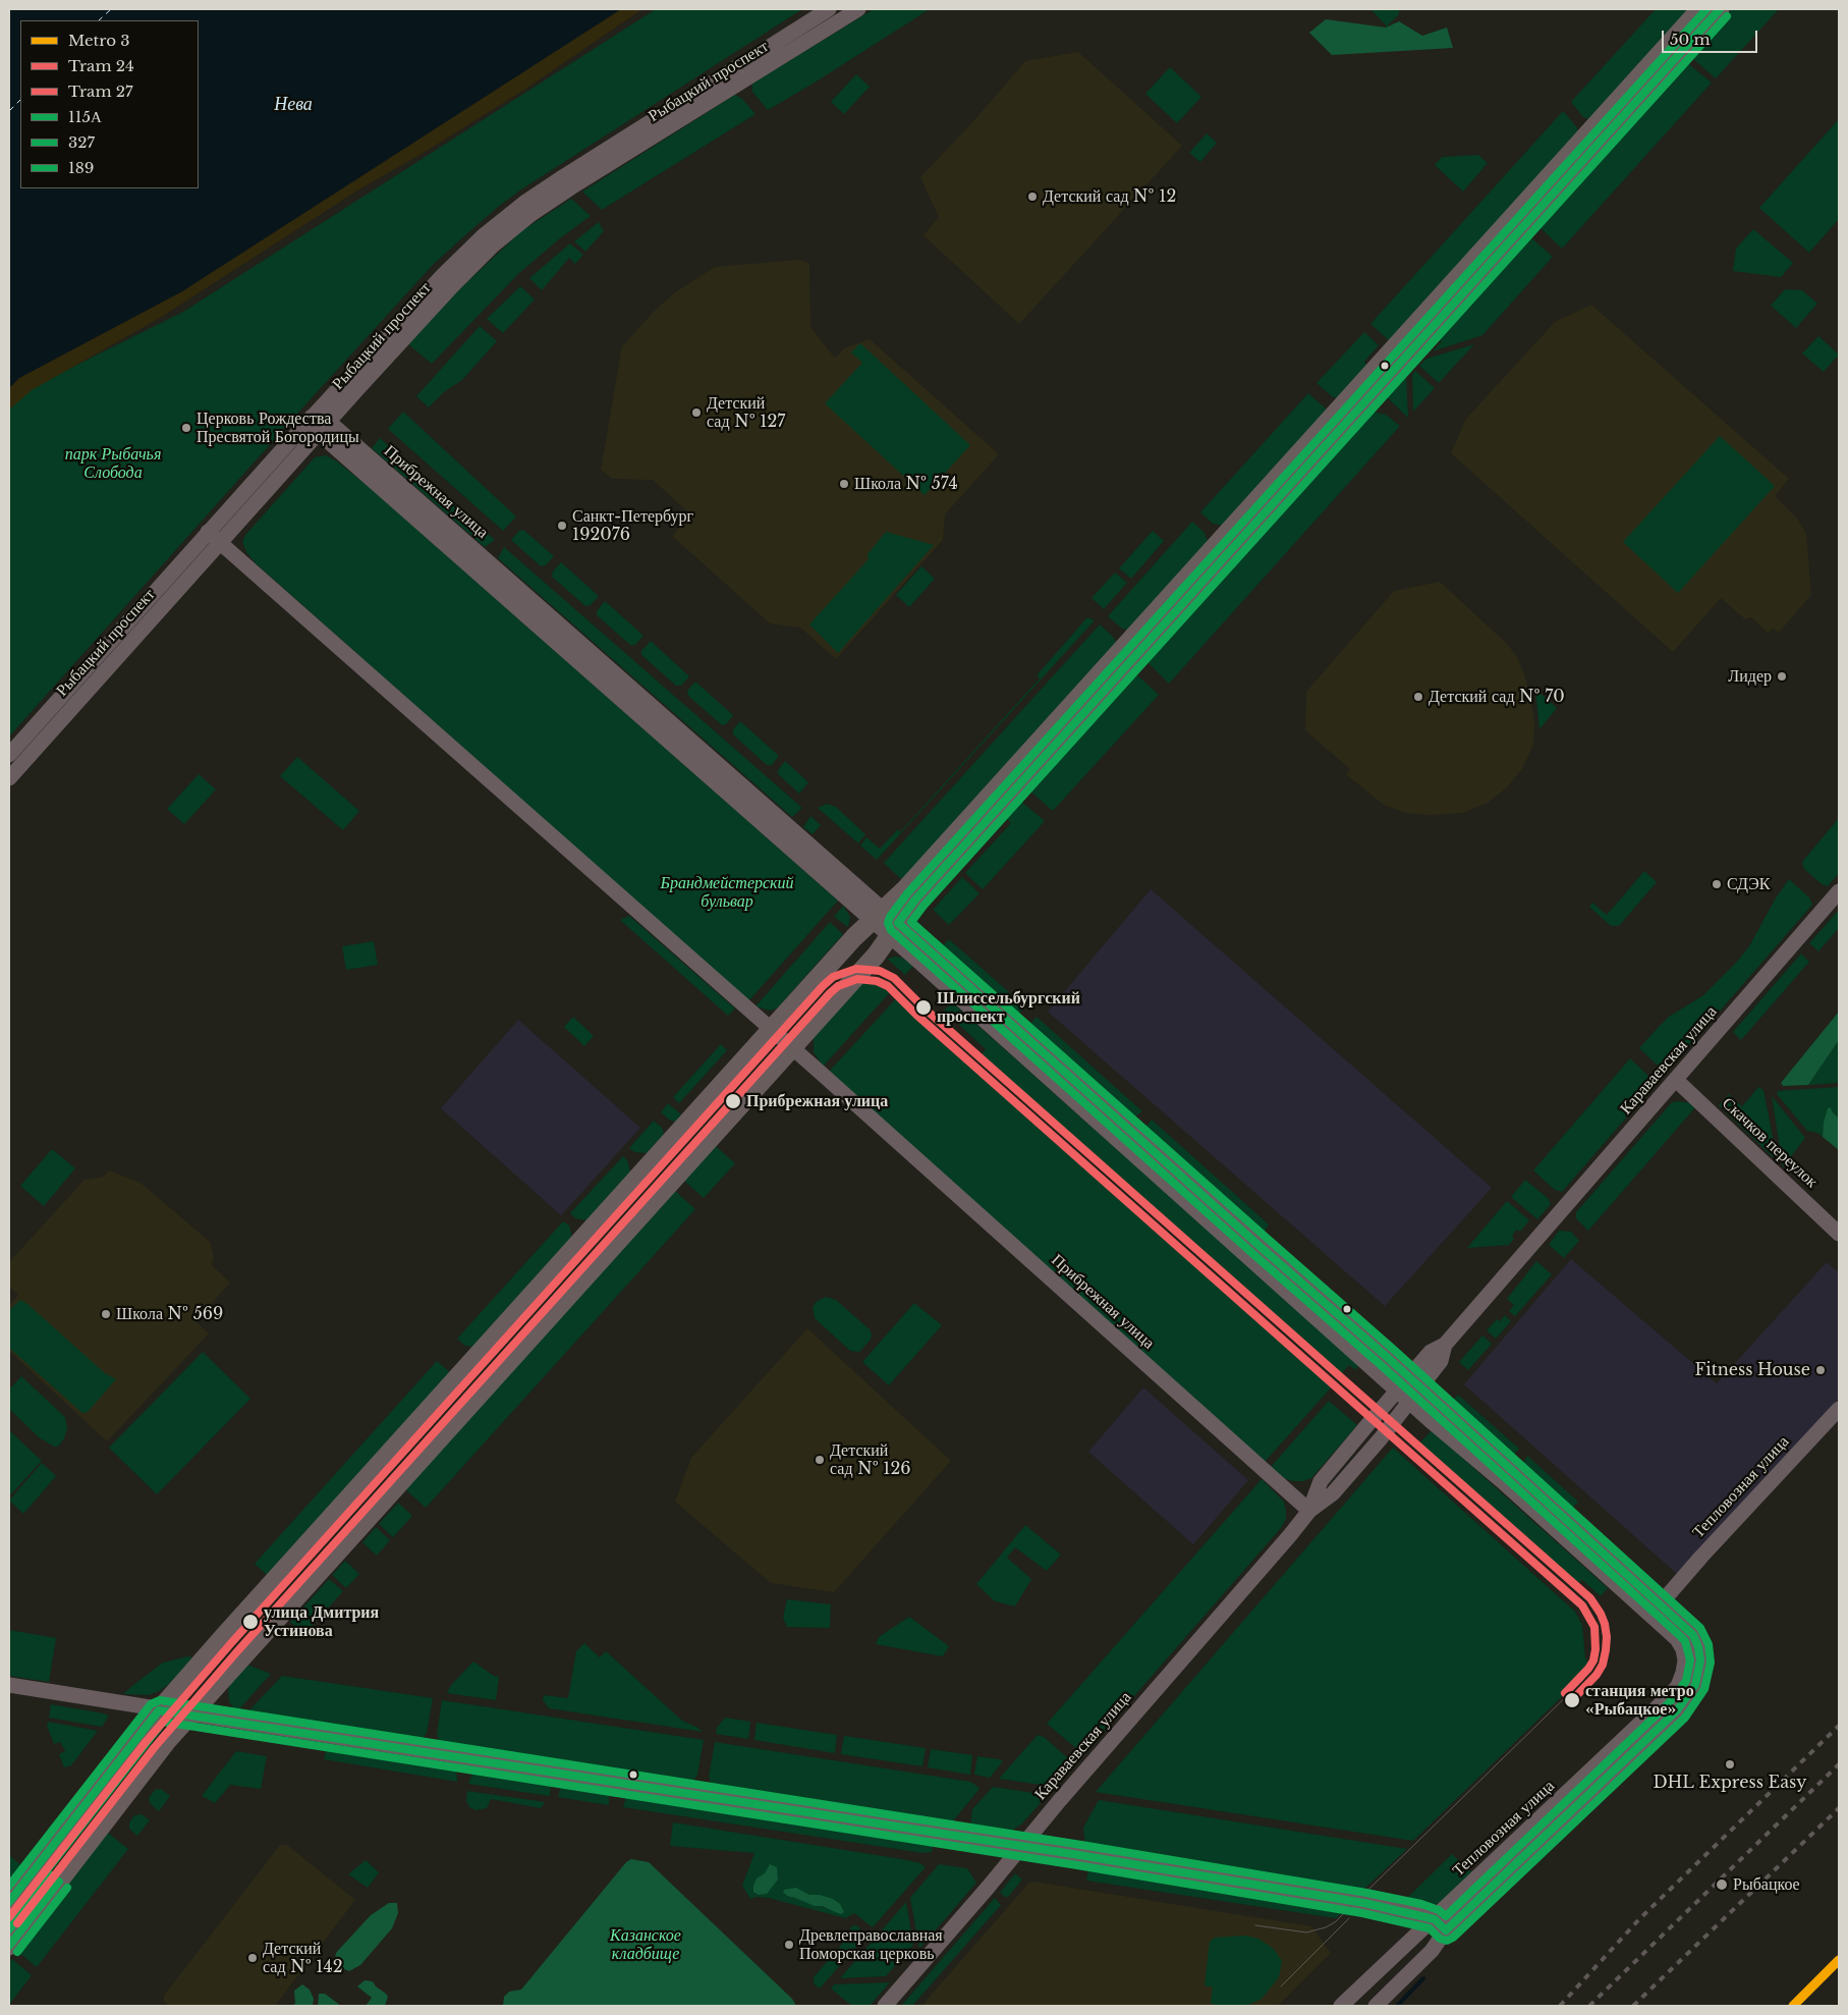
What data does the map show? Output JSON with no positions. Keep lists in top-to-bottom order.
{
  "streets": {
    "street": [
      "Рыбацкий проспект",
      "Прибрежная улица",
      "Караваевская улица",
      "Скачков переулок",
      "Тепловозная улица"
    ]
  },
  "crossings": [
    ["Рыбацкий проспект", "Прибрежная улица"],
    ["Прибрежная улица", "Караваевская улица"],
    ["Прибрежная улица", "Тепловозная улица"],
    ["Караваевская улица", "Скачков переулок"]
  ],
  "water": ["Нева"],
  "parks": ["парк Рыбачья Слобода", "Брандмейстерский бульвар", "Казанское кладбище"],
  "places": [
    "Детский сад № 12",
    "Детский сад № 127",
    "Церковь Рождества Пресвятой Богородицы",
    "Школа № 574",
    "Санкт-Петербург 192076",
    "Лидер",
    "Детский сад № 70",
    "СДЭК",
    "Шлиссельбургский проспект",
    "Прибрежная улица",
    "Школа № 569",
    "Fitness House",
    "Детский сад № 126",
    "улица Дмитрия Устинова",
    "станция метро «Рыбацкое»",
    "DHL Express Easy",
    "Рыбацкое",
    "Древлеправославная Поморская церковь",
    "Детский сад № 142"
  ],
  "lines": [
    "transit line 115А",
    "transit line 189",
    "transit line 327",
    "tram line 24",
    "tram line 27",
    "metro line 3"
  ],
  "legend": [
    "Metro 3",
    "Tram 24",
    "Tram 27",
    "115А",
    "327",
    "189"
  ],
  "scale_bar": "50 m"
}
